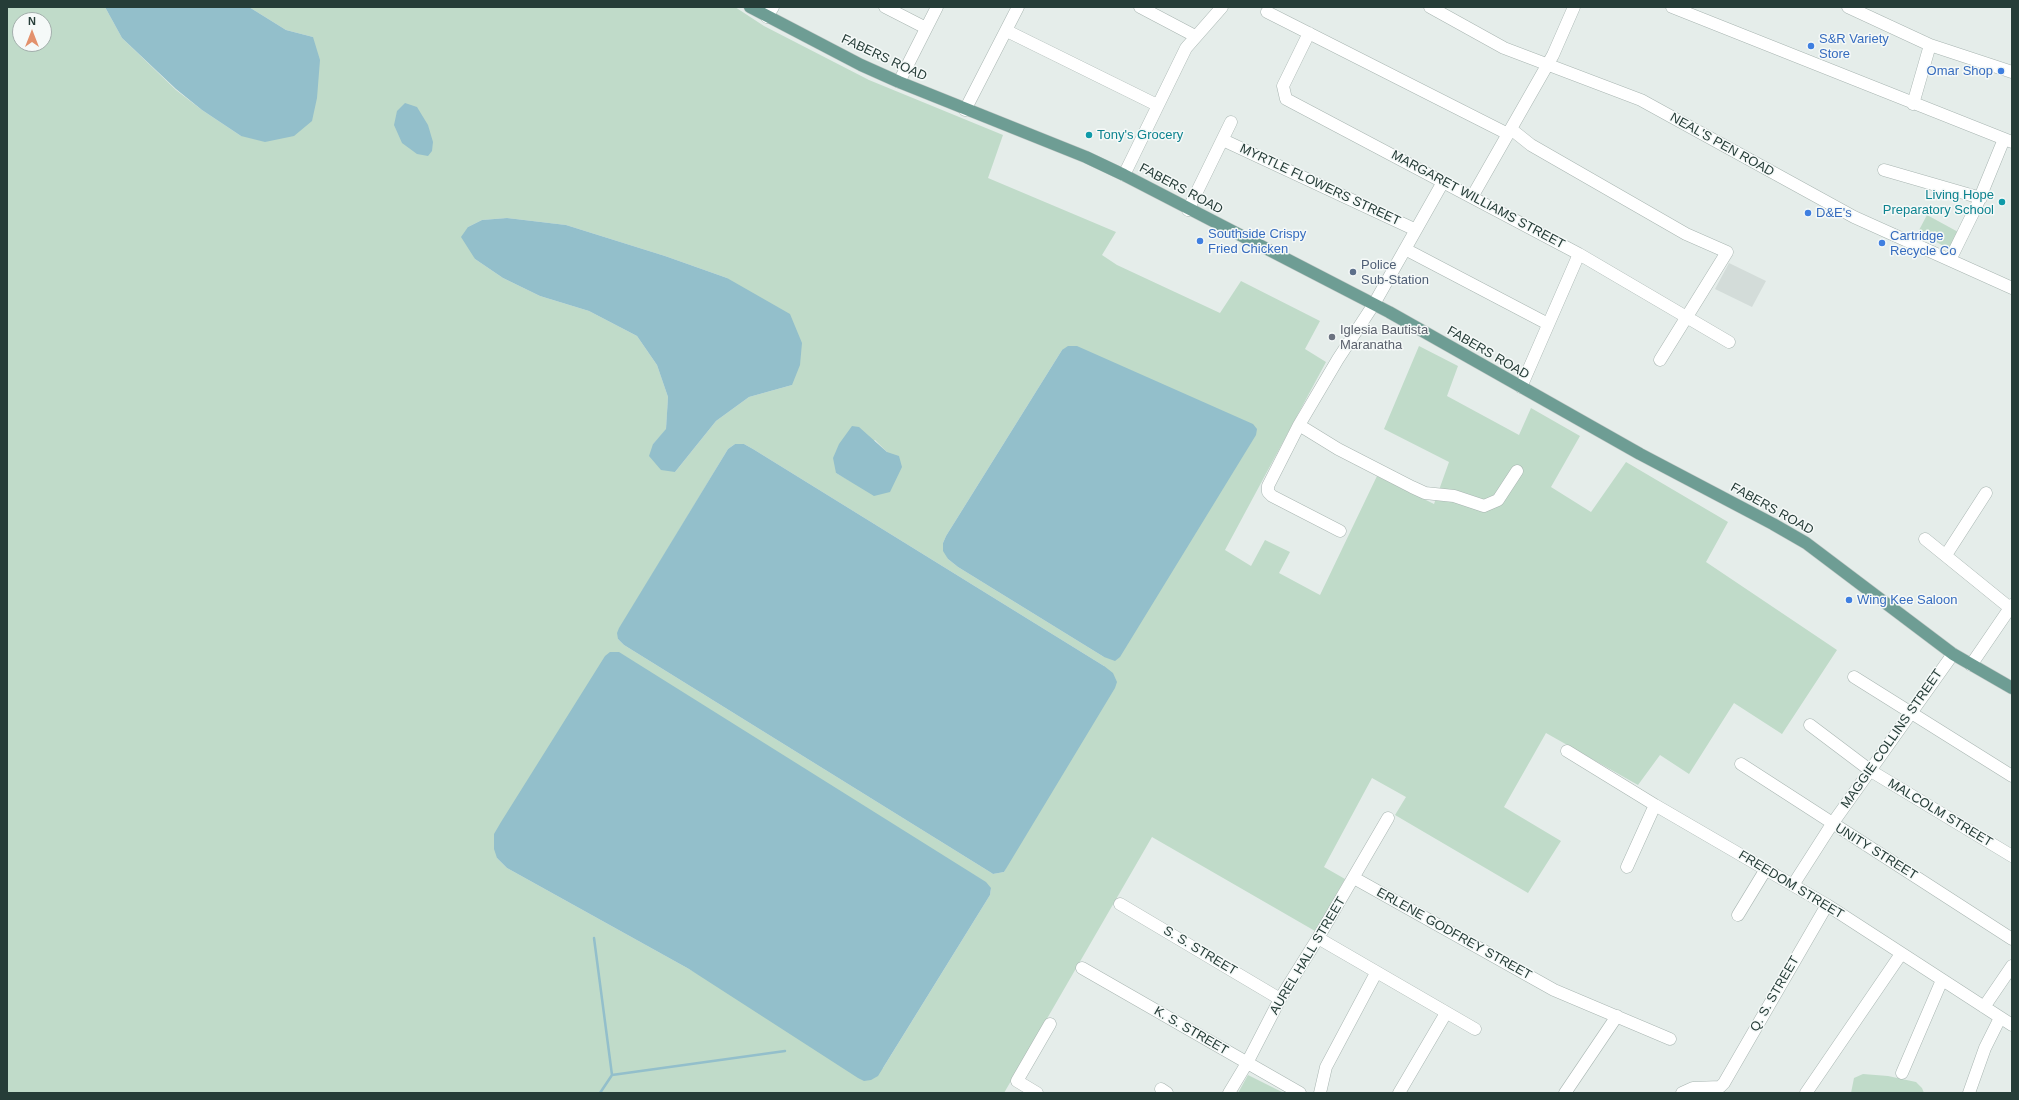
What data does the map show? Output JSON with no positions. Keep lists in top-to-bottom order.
{
  "streets": {
    "main road": ["FABERS ROAD"],
    "street": [
      "NEAL'S PEN ROAD",
      "MYRTLE FLOWERS STREET",
      "MARGARET WILLIAMS STREET",
      "MAGGIE COLLINS STREET",
      "MALCOLM STREET",
      "UNITY STREET",
      "FREEDOM STREET",
      "ERLENE GODFREY STREET",
      "S. S. STREET",
      "AUREL HALL STREET",
      "Q. S. STREET",
      "K. S. STREET"
    ]
  },
  "crossings": [
    ["FABERS ROAD", "MAGGIE COLLINS STREET"],
    ["MAGGIE COLLINS STREET", "MALCOLM STREET"],
    ["MAGGIE COLLINS STREET", "UNITY STREET"],
    ["MAGGIE COLLINS STREET", "FREEDOM STREET"],
    ["FREEDOM STREET", "Q. S. STREET"],
    ["ERLENE GODFREY STREET", "AUREL HALL STREET"],
    ["S. S. STREET", "AUREL HALL STREET"],
    ["AUREL HALL STREET", "K. S. STREET"]
  ],
  "places": [
    "S&R Variety Store",
    "Omar Shop",
    "Tony's Grocery",
    "Living Hope Preparatory School",
    "D&E's",
    "Southside Crispy Fried Chicken",
    "Cartridge Recycle Co",
    "Police Sub-Station",
    "Iglesia Bautista Maranatha",
    "Wing Kee Saloon"
  ],
  "north": "top"
}
